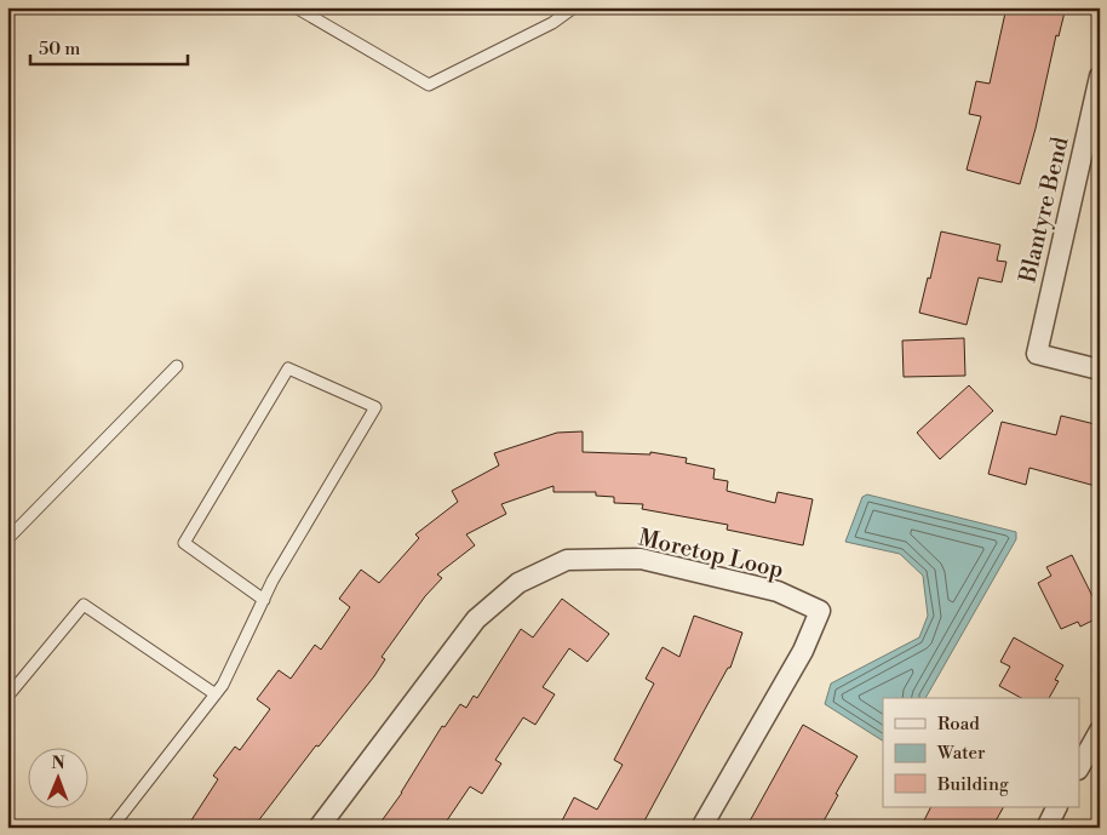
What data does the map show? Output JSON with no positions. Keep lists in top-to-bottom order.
{
  "streets": {
    "street": ["Blantyre Bend", "Moretop Loop"]
  },
  "legend": ["Road", "Water", "Building"],
  "scale_bar": "50 m",
  "north": "top"
}
